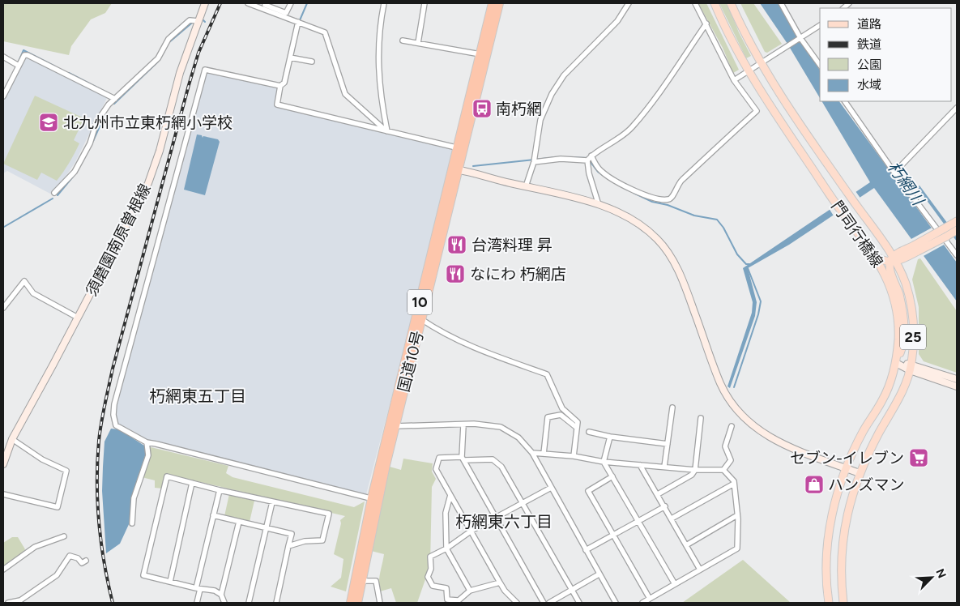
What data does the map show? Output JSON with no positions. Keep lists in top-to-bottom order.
{
  "streets": {
    "highway": ["10", "国道10号"],
    "main road": ["門司行橋線", "25"],
    "street": ["須磨園南原曽根線"]
  },
  "districts": ["朽網東五丁目", "朽網東六丁目"],
  "water": ["朽網川"],
  "places": {
    "bus stop": ["南朽網"],
    "school or university": ["北九州市立東朽網小学校"],
    "restaurant": ["台湾料理 昇", "なにわ 朽網店"],
    "supermarket": ["セブン-イレブン"],
    "shop": ["ハンズマン"]
  },
  "legend": [
    "道路",
    "鉄道",
    "公園",
    "水域"
  ],
  "north": "top right"
}
